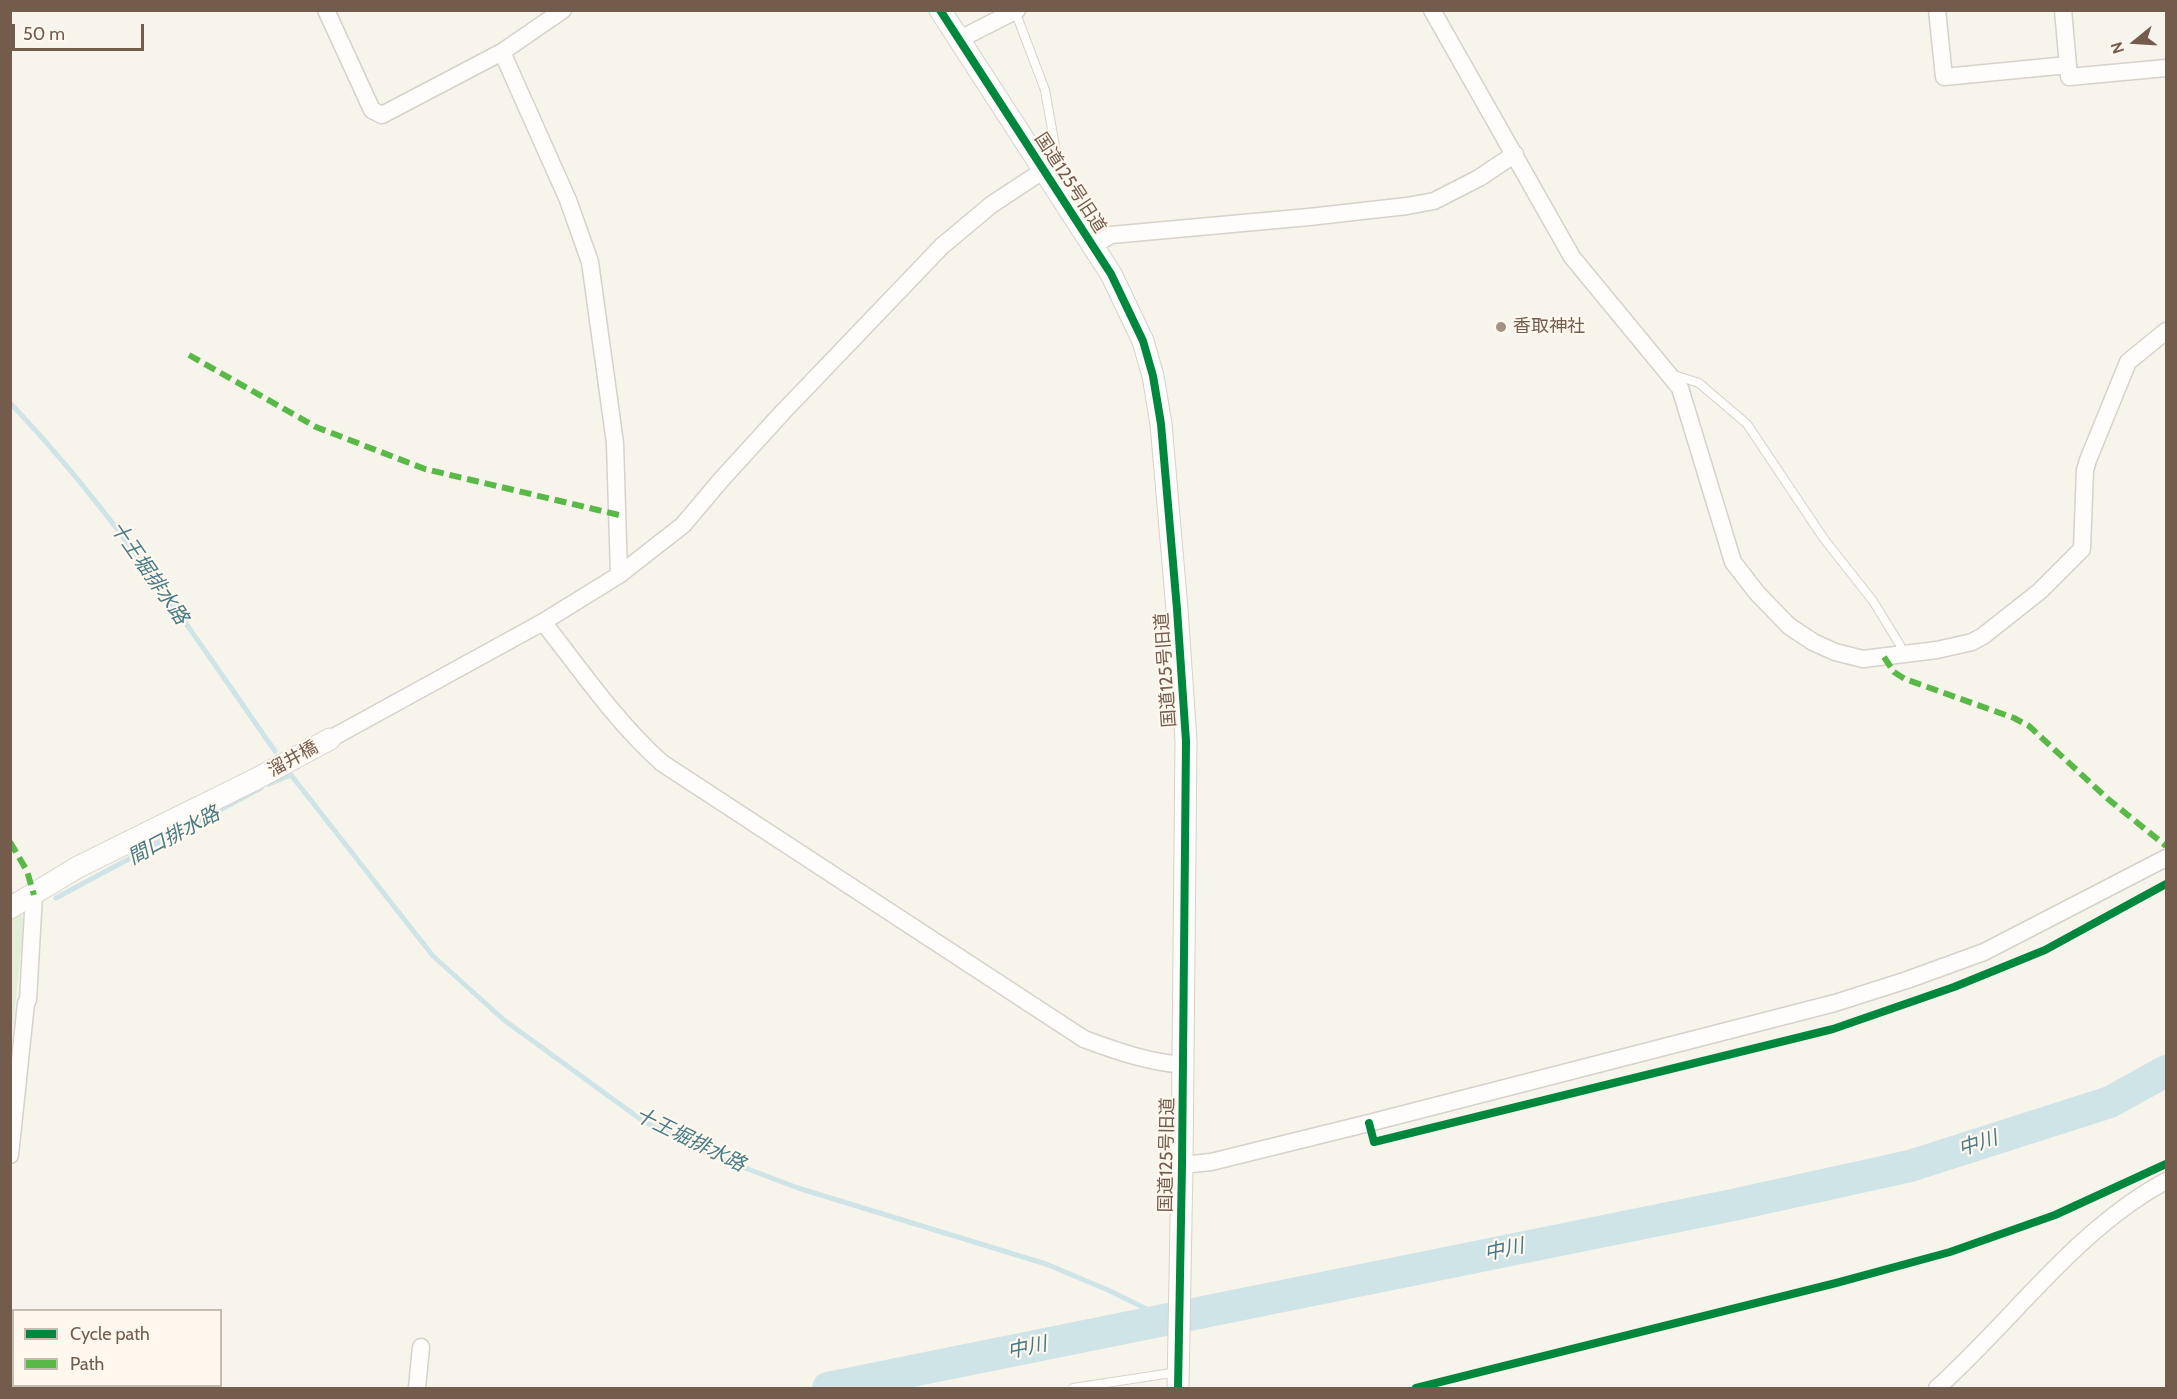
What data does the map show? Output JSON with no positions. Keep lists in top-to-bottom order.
{
  "streets": {
    "street": ["国道125号旧道", "溜井橋"]
  },
  "water": ["十王堀排水路", "間口排水路", "中川"],
  "places": ["香取神社"],
  "legend": ["Cycle path", "Path"],
  "scale_bar": "50 m",
  "north": "left"
}
